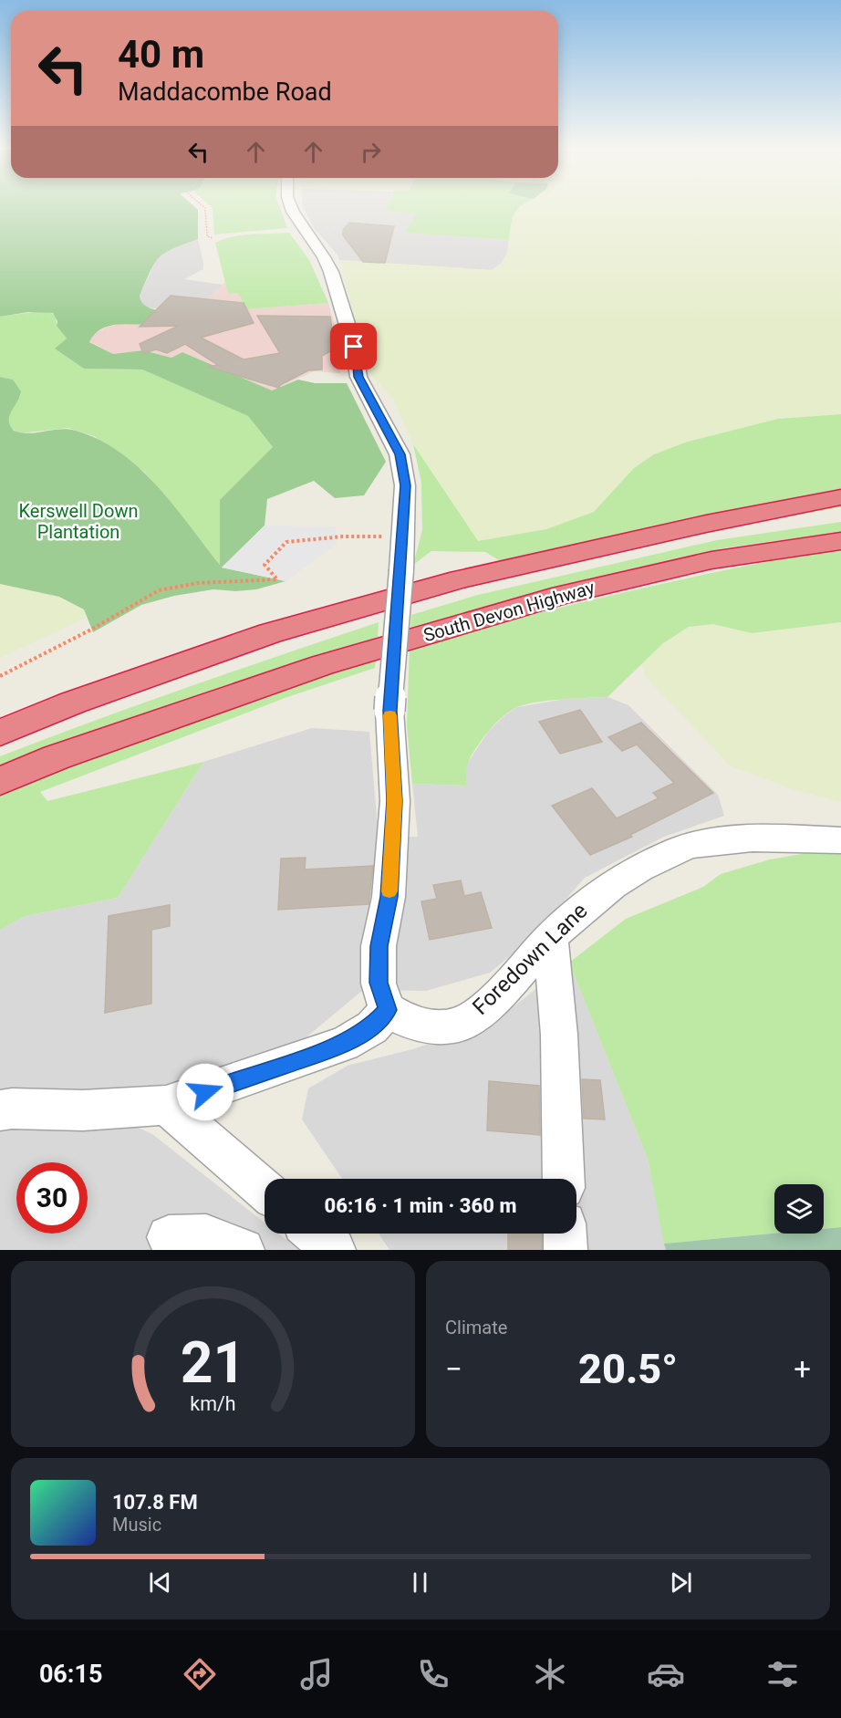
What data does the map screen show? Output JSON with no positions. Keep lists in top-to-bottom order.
{
  "streets": {
    "highway": ["South Devon Highway"],
    "street": ["Foredown Lane"]
  },
  "parks": ["Kerswell Down Plantation"],
  "page": {
    "turn": ["40 m", "Maddacombe Road"],
    "limit": "30",
    "trip": "06:16 · 1 min · 360 m",
    "tile": "Climate",
    "heat": ["−", "20.5°", "+"],
    "song": ["107.8 FM", "Music"],
    "tabs": "06:15",
    "gauge": ["21", "km/h"]
  }
}
